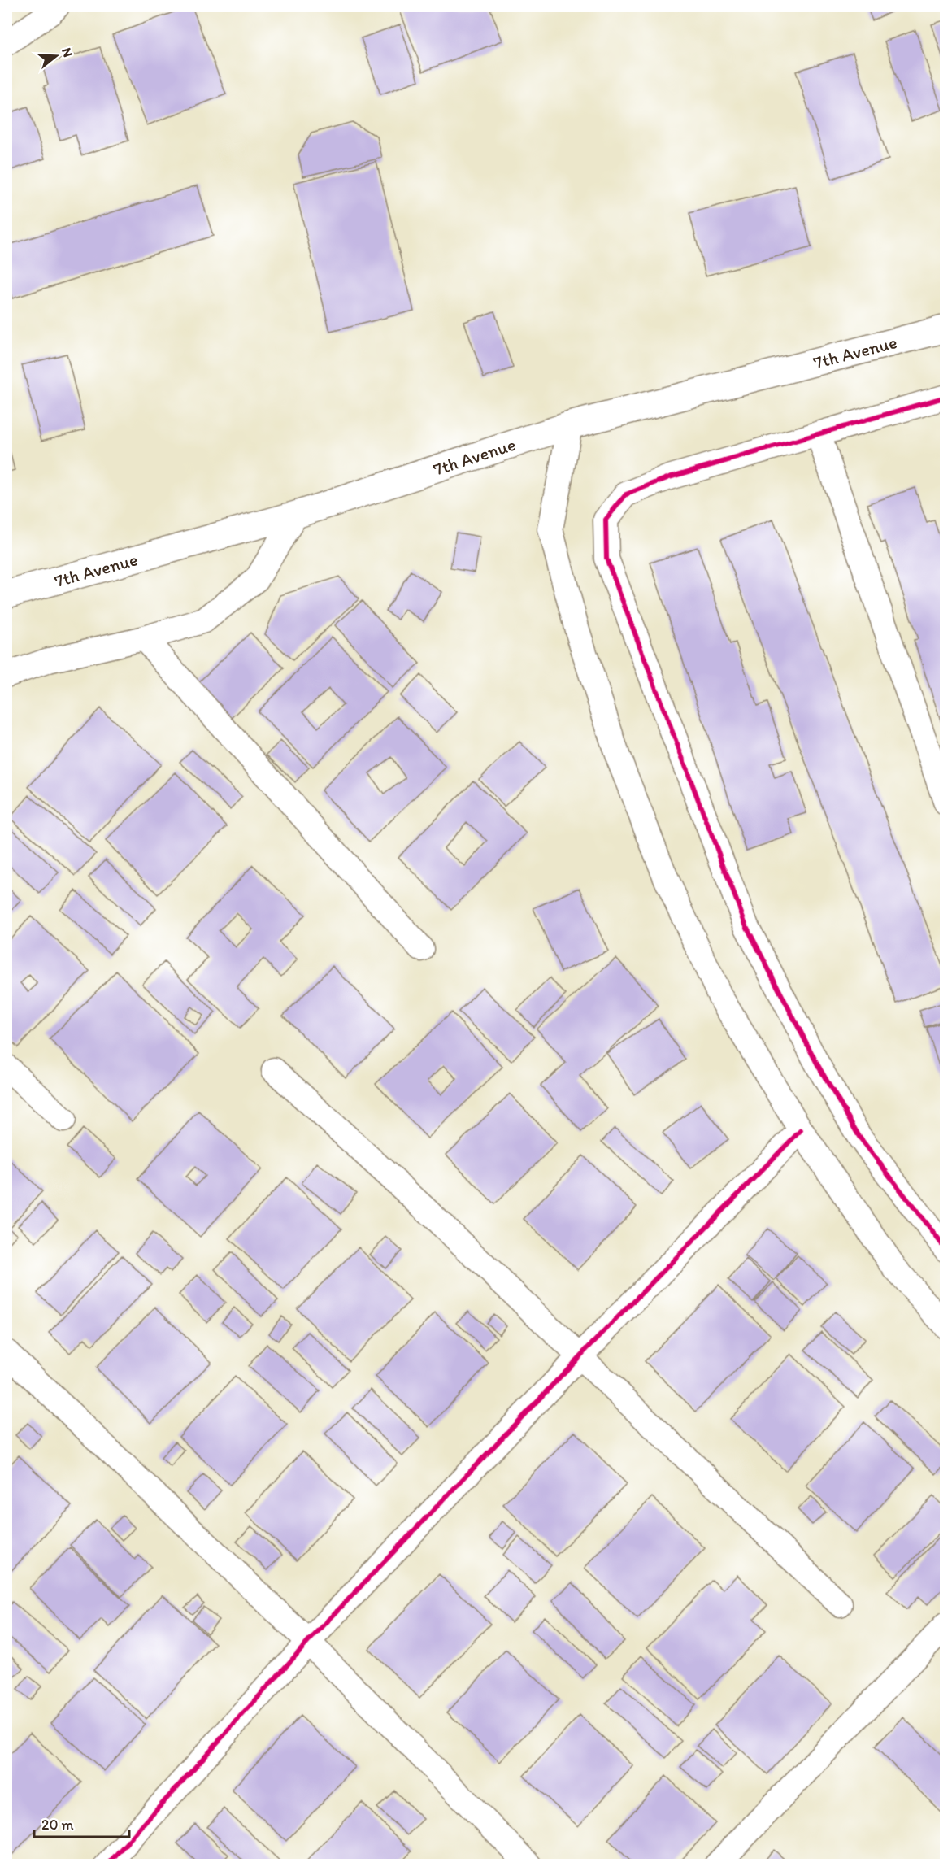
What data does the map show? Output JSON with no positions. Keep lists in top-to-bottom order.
{
  "streets": {
    "main road": ["7th Avenue"]
  },
  "scale_bar": "20 m",
  "north": "right"
}
